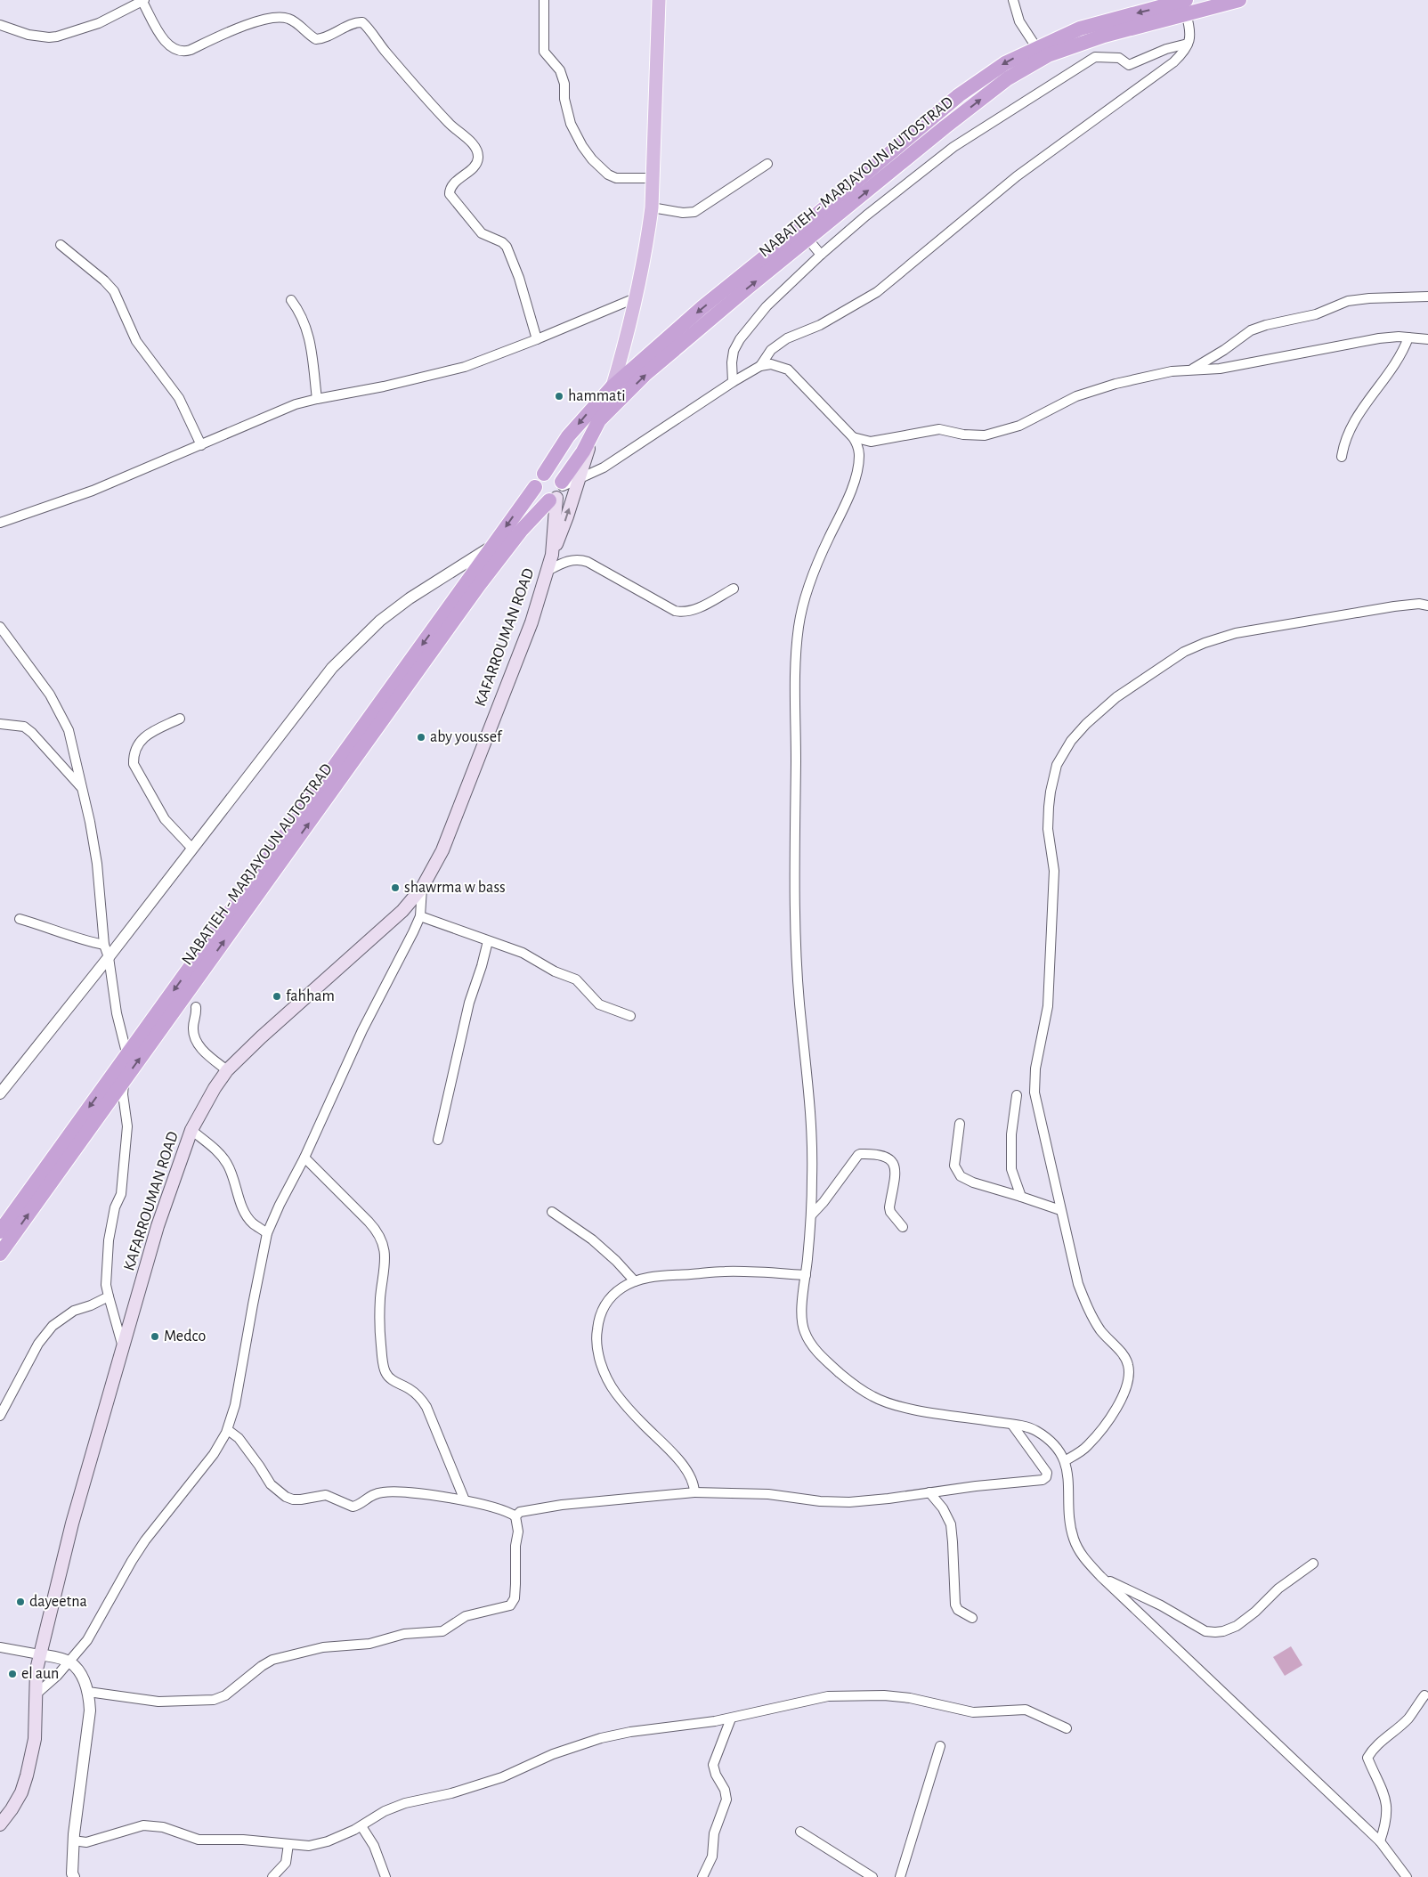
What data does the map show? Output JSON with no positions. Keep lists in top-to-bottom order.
{
  "streets": {
    "highway": ["NABATIEH - MARJAYOUN AUTOSTRAD"],
    "main road": ["KAFARROUMAN ROAD"]
  },
  "crossings": [
    ["NABATIEH - MARJAYOUN AUTOSTRAD", "KAFARROUMAN ROAD"]
  ],
  "places": [
    "hammati",
    "aby youssef",
    "shawrma w bass",
    "fahham",
    "Medco",
    "dayeetna",
    "el aun"
  ]
}
